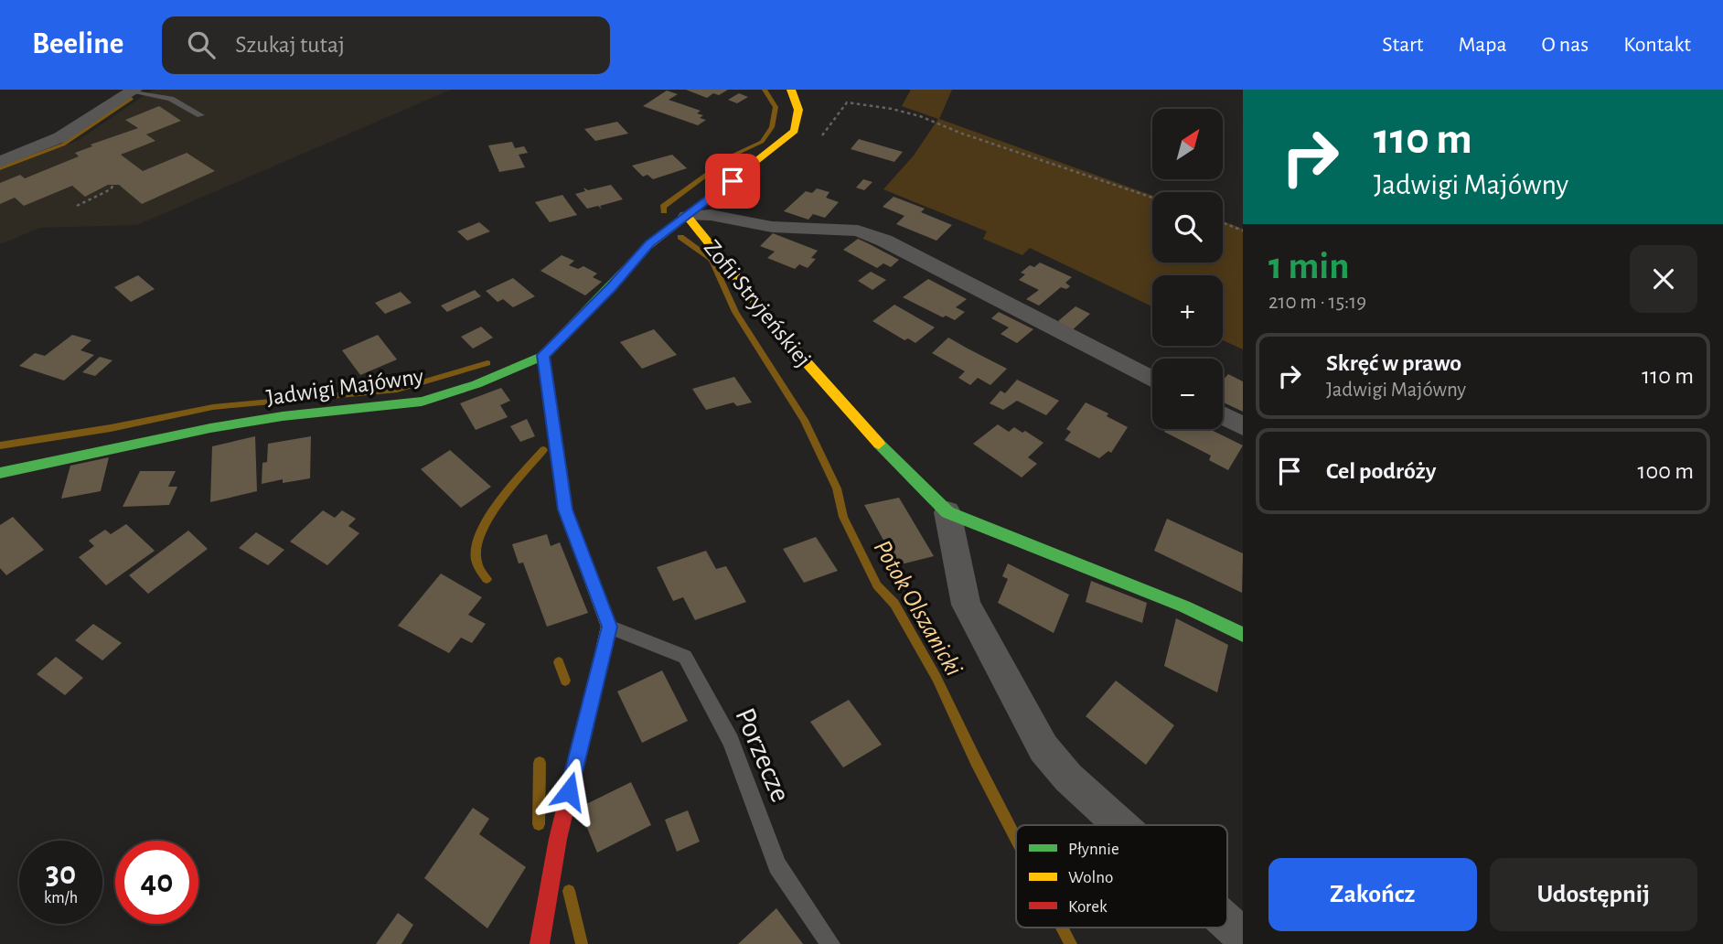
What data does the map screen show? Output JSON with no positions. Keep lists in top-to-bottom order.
{
  "streets": {
    "street": ["Zofii Stryjeńskiej", "Jadwigi Majówny"],
    "lane": ["Porzecze"]
  },
  "crossings": [
    ["Zofii Stryjeńskiej", "Jadwigi Majówny"]
  ],
  "water": ["Potok Olszanicki"],
  "legend": ["Płynnie", "Wolno", "Korek"],
  "north": "top right",
  "page": {
    "header": "Beeline",
    "search": "Szukaj tutaj",
    "nav": [
      "Start",
      "Mapa",
      "O nas",
      "Kontakt"
    ],
    "turn": ["110 m", "Jadwigi Majówny"],
    "map_buttons": ["+", "−"],
    "heading": ["1 min", "210 m · 15:19"],
    "list": [
      {
        "name": "Skręć w prawo",
        "note": "Jadwigi Majówny",
        "value": "110 m"
      },
      {
        "name": "Cel podróży",
        "value": "100 m"
      }
    ],
    "speed": "30 km/h",
    "limit": "40",
    "buttons": ["Zakończ", "Udostępnij"]
  }
}
